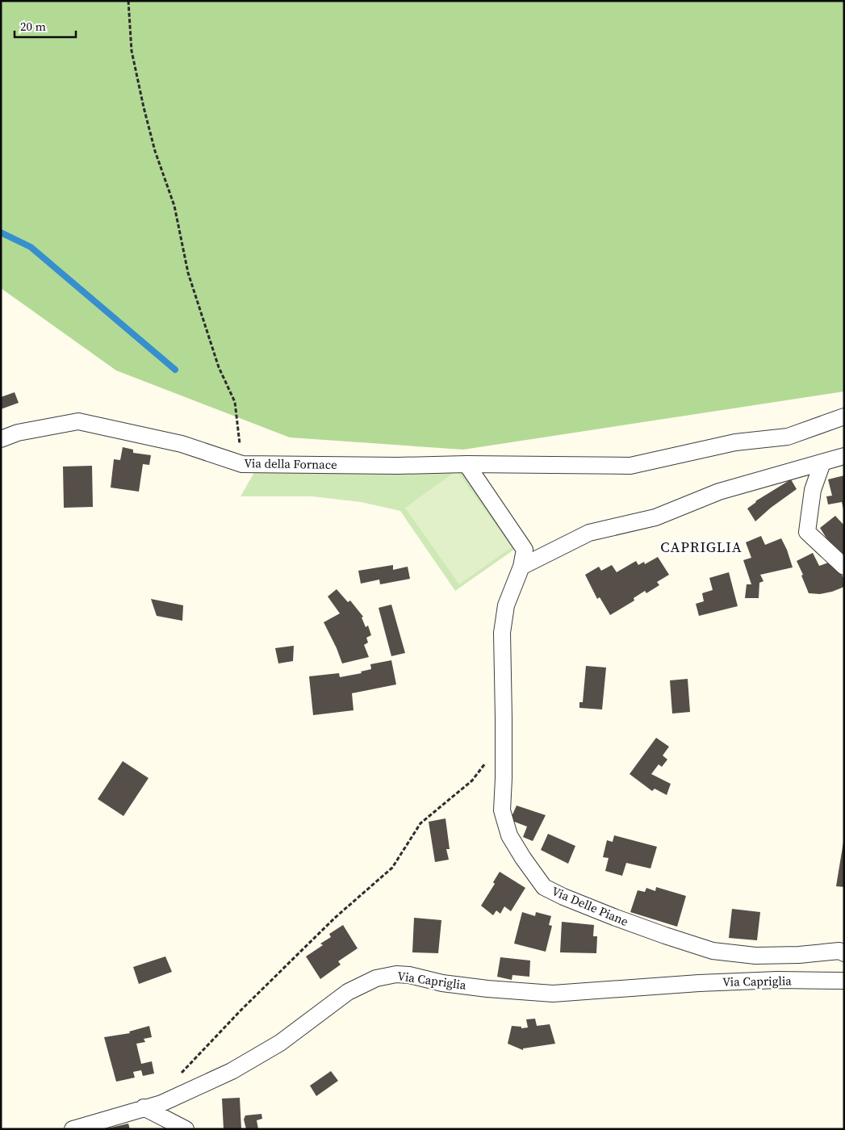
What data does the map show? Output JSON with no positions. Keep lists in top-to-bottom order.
{
  "streets": {
    "street": ["Via della Fornace", "Via Delle Piane", "Via Capriglia"]
  },
  "districts": ["CAPRIGLIA"],
  "scale_bar": "20 m"
}
